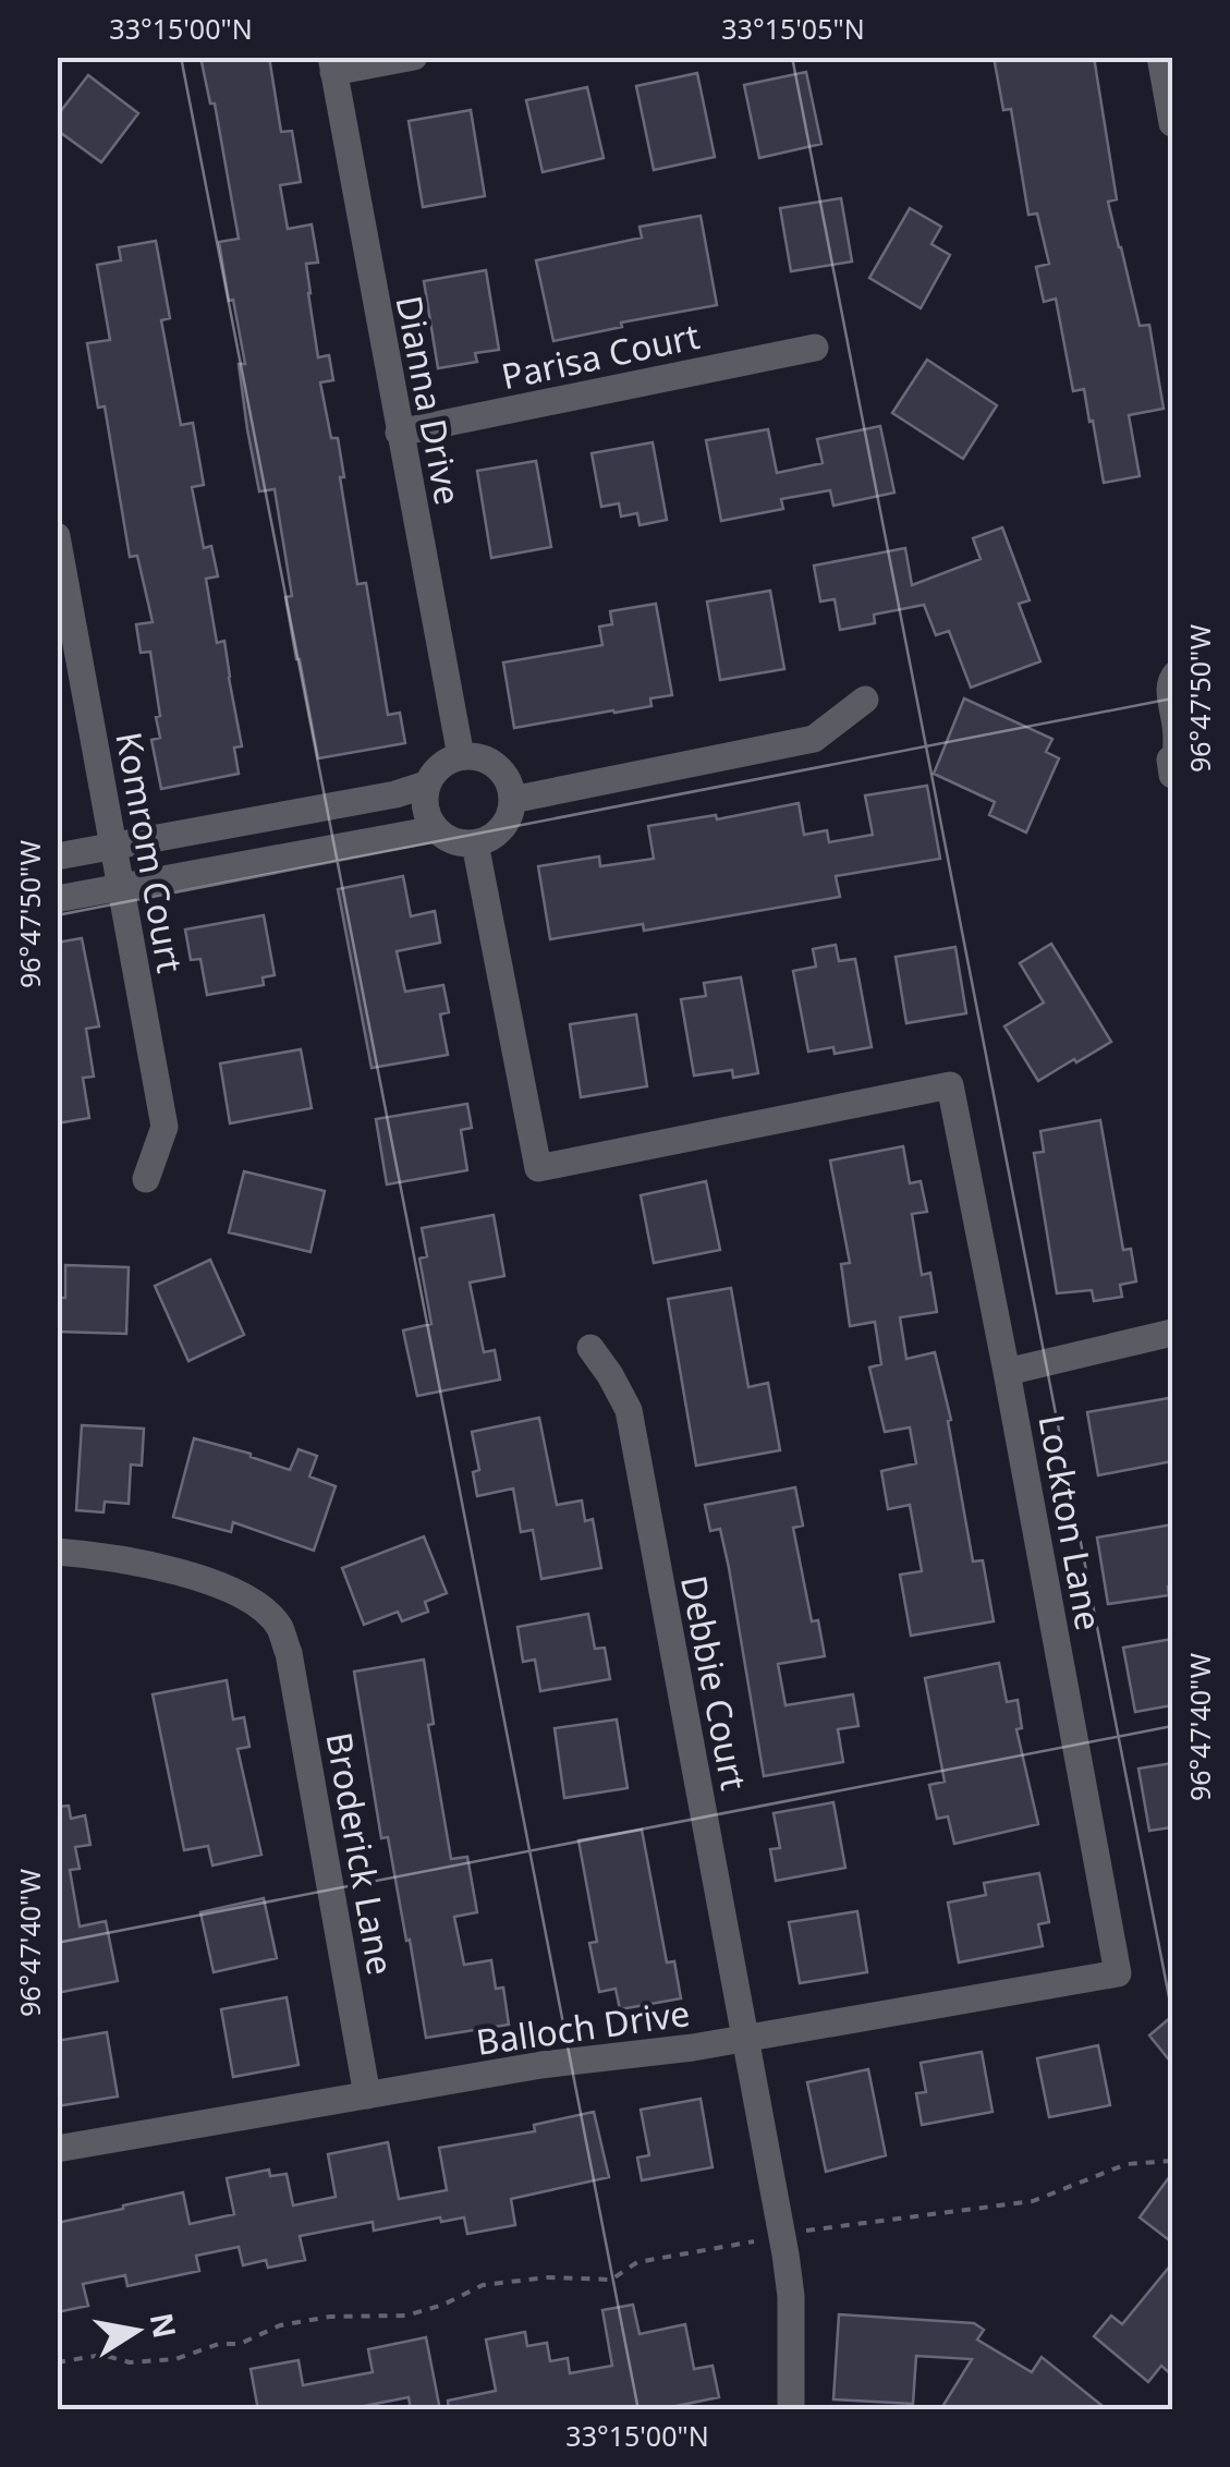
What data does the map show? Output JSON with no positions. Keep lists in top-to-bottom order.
{
  "streets": {
    "street": [
      "Parisa Court",
      "Dianna Drive",
      "Komrom Court",
      "Lockton Lane",
      "Debbie Court",
      "Broderick Lane",
      "Balloch Drive"
    ]
  },
  "crossings": [
    ["Parisa Court", "Dianna Drive"],
    ["Dianna Drive", "Lockton Lane"],
    ["Lockton Lane", "Balloch Drive"],
    ["Debbie Court", "Balloch Drive"],
    ["Broderick Lane", "Balloch Drive"]
  ],
  "north": "right",
  "coordinates": [
    "33°15'00\"N",
    "33°15'05\"N",
    "96°47'50\"W",
    "96°47'40\"W"
  ]
}
